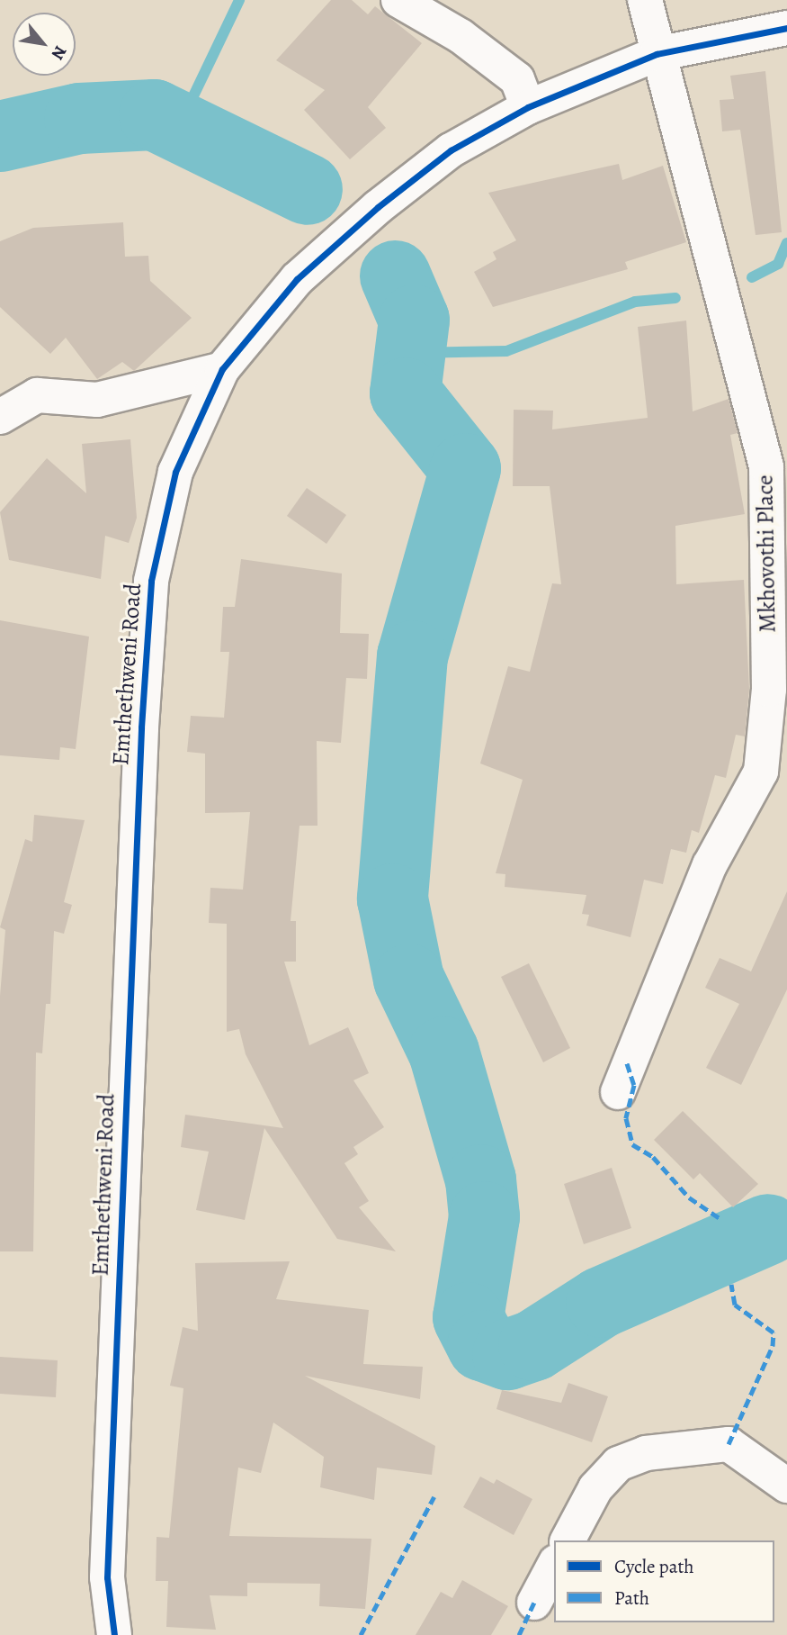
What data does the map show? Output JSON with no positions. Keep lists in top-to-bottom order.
{
  "streets": {
    "street": ["Mkhovothi Place", "Emthethweni Road"]
  },
  "crossings": [
    ["Mkhovothi Place", "Emthethweni Road"]
  ],
  "legend": ["Cycle path", "Path"],
  "north": "bottom right"
}
